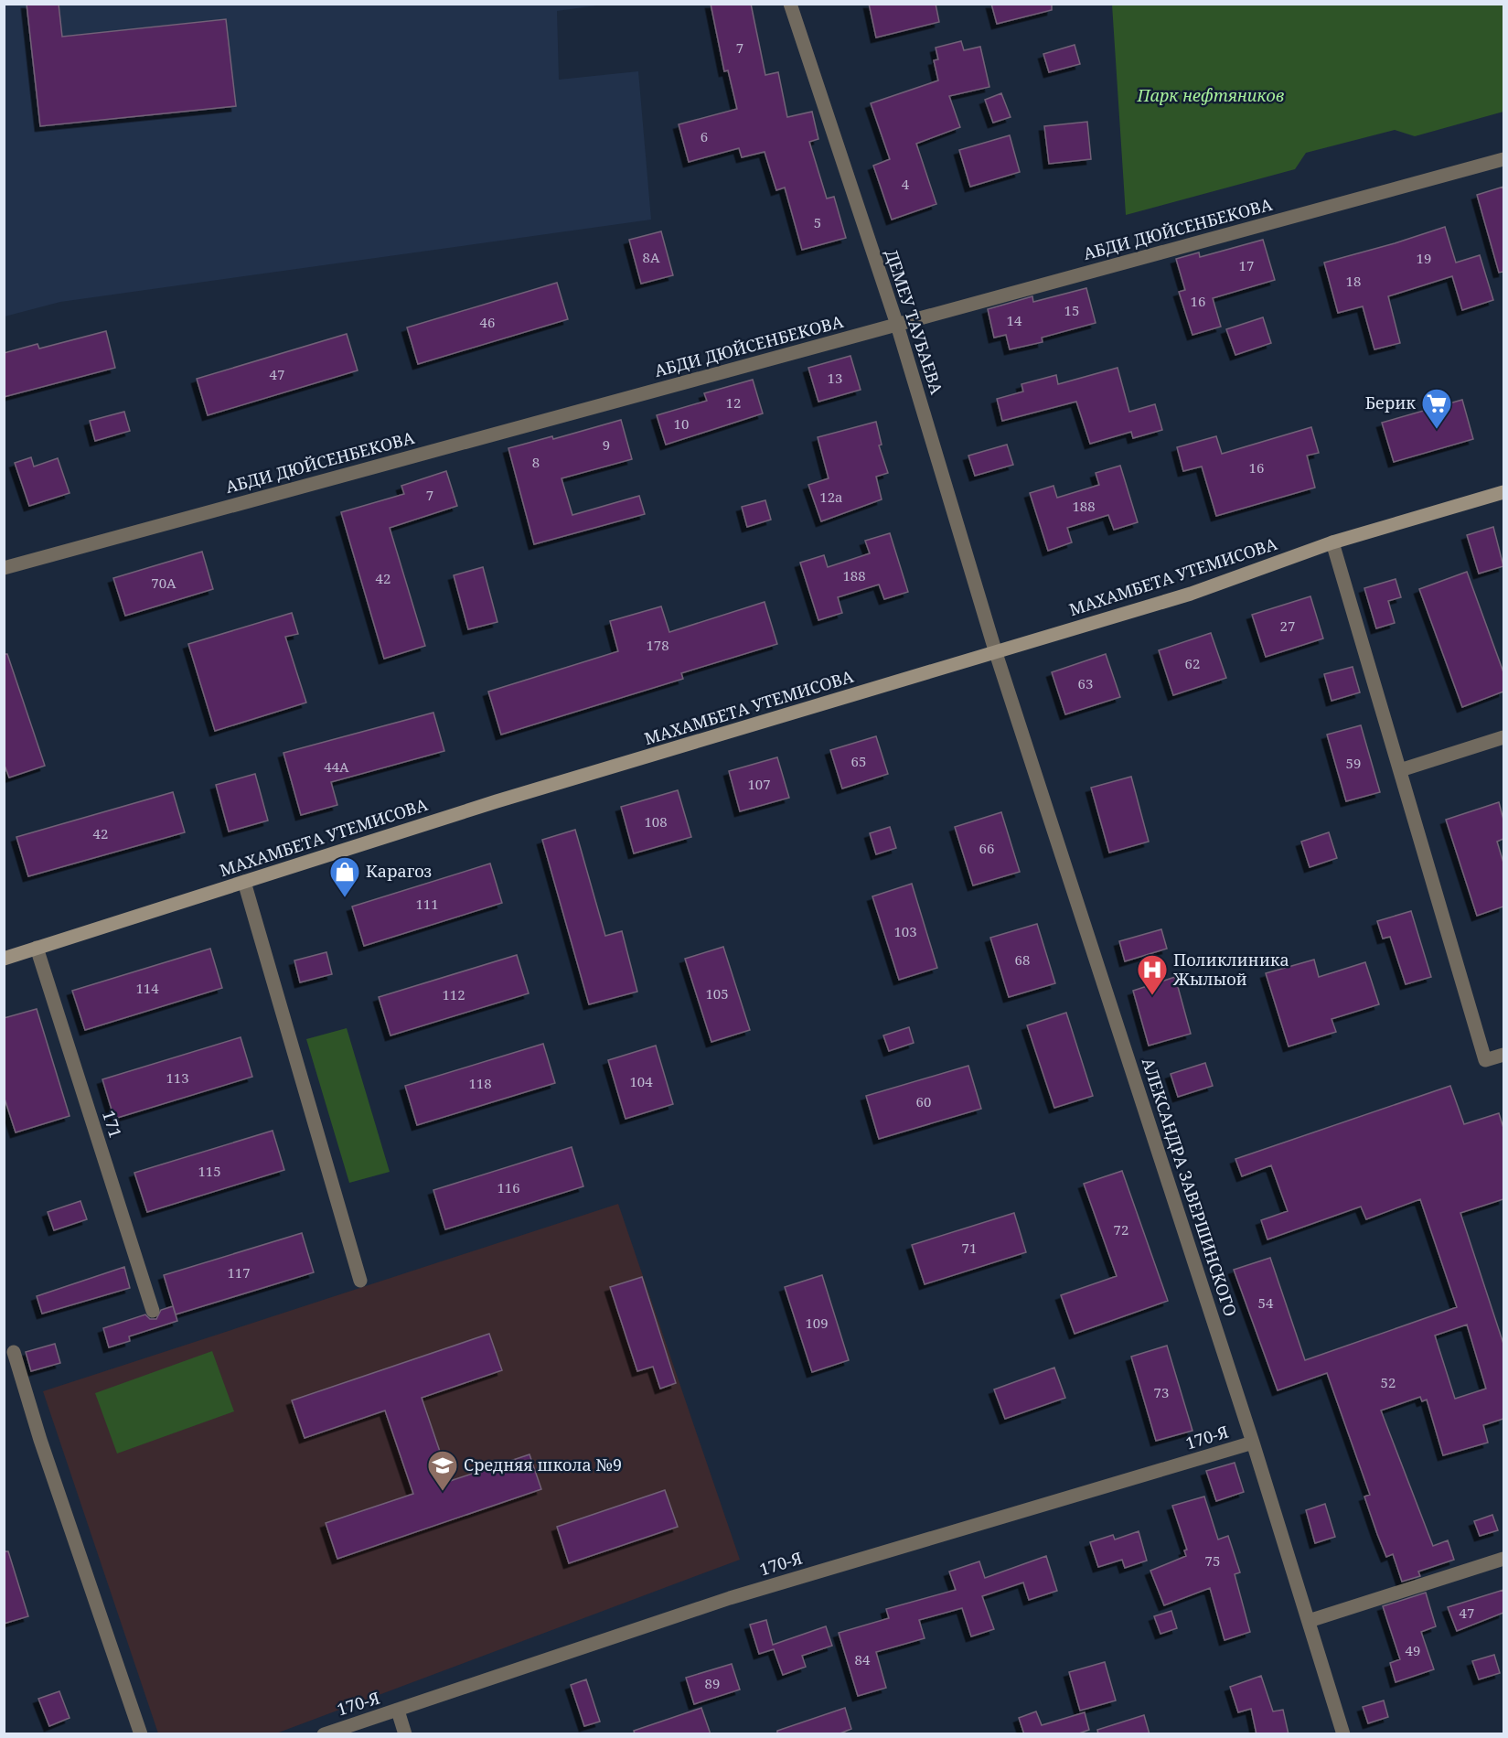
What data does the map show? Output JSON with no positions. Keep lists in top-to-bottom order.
{
  "streets": {
    "street": [
      "АБДИ ДЮЙСЕНБЕКОВА",
      "ДЕМЕУ ТАУБАЕВА",
      "МАХАМБЕТА УТЕМИСОВА",
      "171",
      "АЛЕКСАНДРА ЗАВЕРШИНСКОГО",
      "170-Я"
    ]
  },
  "crossings": [
    ["АБДИ ДЮЙСЕНБЕКОВА", "ДЕМЕУ ТАУБАЕВА"],
    ["ДЕМЕУ ТАУБАЕВА", "МАХАМБЕТА УТЕМИСОВА"],
    ["ДЕМЕУ ТАУБАЕВА", "АЛЕКСАНДРА ЗАВЕРШИНСКОГО"],
    ["МАХАМБЕТА УТЕМИСОВА", "171"],
    ["МАХАМБЕТА УТЕМИСОВА", "АЛЕКСАНДРА ЗАВЕРШИНСКОГО"],
    ["АЛЕКСАНДРА ЗАВЕРШИНСКОГО", "170-Я"]
  ],
  "parks": ["Парк нефтяников"],
  "places": {
    "supermarket": ["Берик"],
    "shop": ["Карагоз"],
    "hospital": ["Поликлиника Жылыой"],
    "school or university": ["Средняя школа №9"]
  },
  "house_numbers": [
    "7",
    "6",
    "4",
    "5",
    "8А",
    "19",
    "17",
    "18",
    "16",
    "15",
    "14",
    "46",
    "47",
    "13",
    "12",
    "10",
    "9",
    "8",
    "16",
    "7",
    "12а",
    "188",
    "188",
    "42",
    "70А",
    "27",
    "178",
    "62",
    "63",
    "65",
    "59",
    "44А",
    "107",
    "108",
    "42",
    "66",
    "111",
    "103",
    "68",
    "114",
    "105",
    "112",
    "113",
    "104",
    "118",
    "60",
    "115",
    "116",
    "72",
    "71",
    "117",
    "54",
    "109",
    "52",
    "73",
    "75",
    "47",
    "49",
    "84",
    "89"
  ]
}
